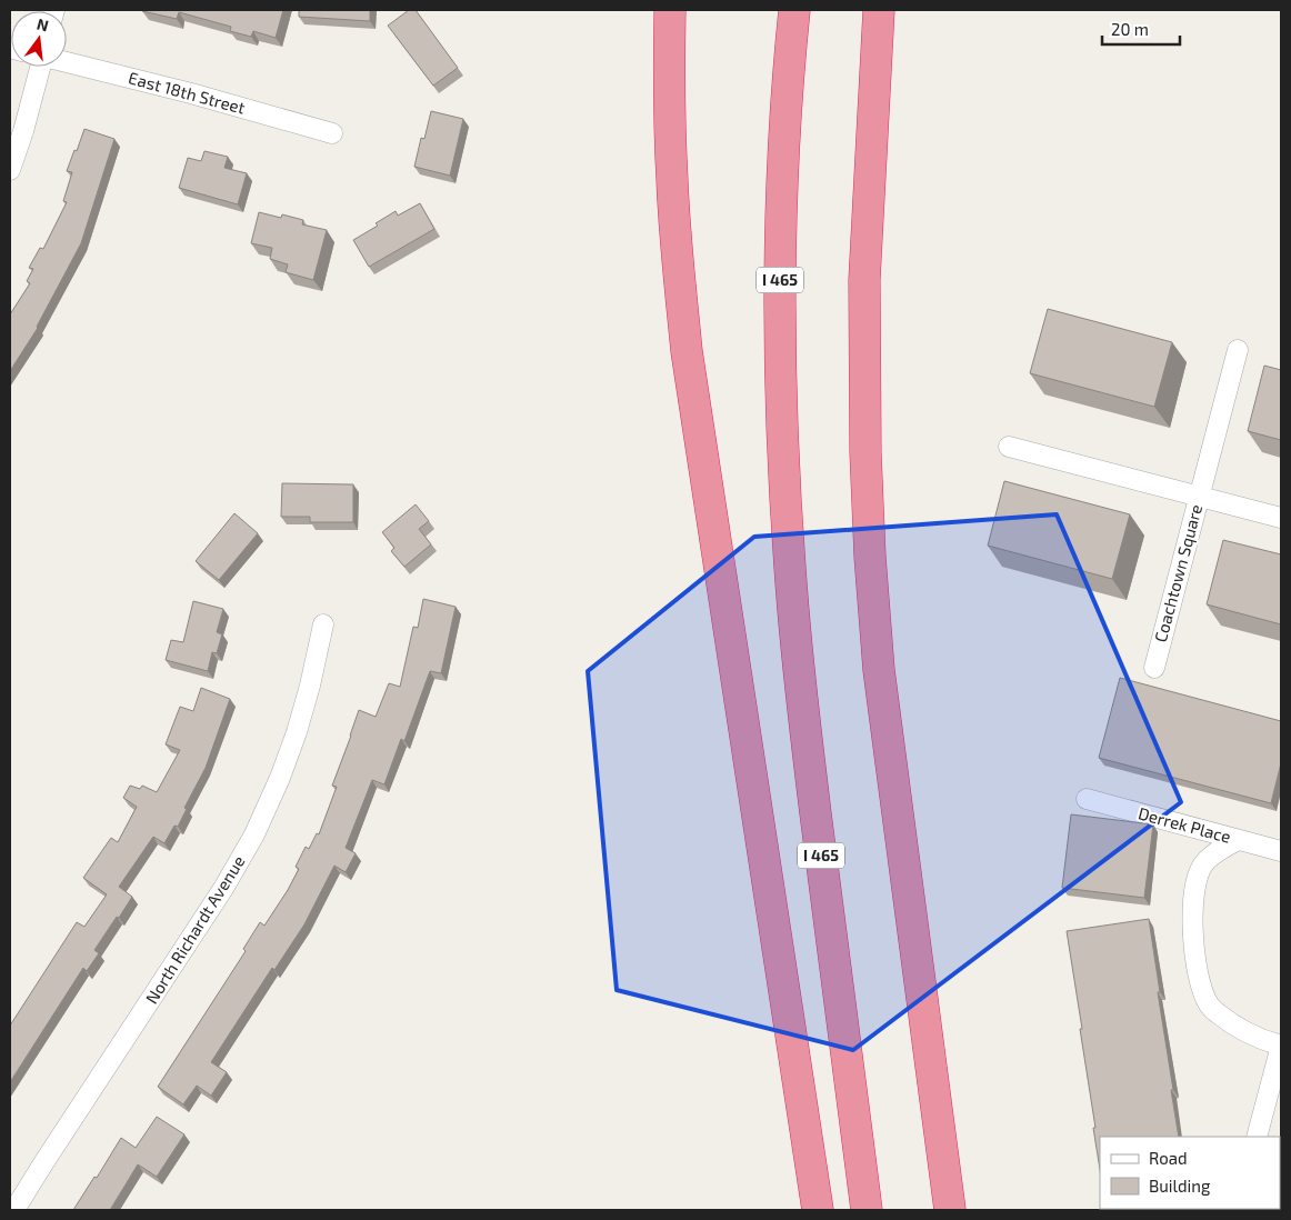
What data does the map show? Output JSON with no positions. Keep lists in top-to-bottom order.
{
  "streets": {
    "highway": ["I 465"],
    "street": [
      "East 18th Street",
      "Coachtown Square",
      "Derrek Place",
      "North Richardt Avenue"
    ]
  },
  "legend": ["Road", "Building"],
  "scale_bar": "20 m",
  "north": "top"
}
